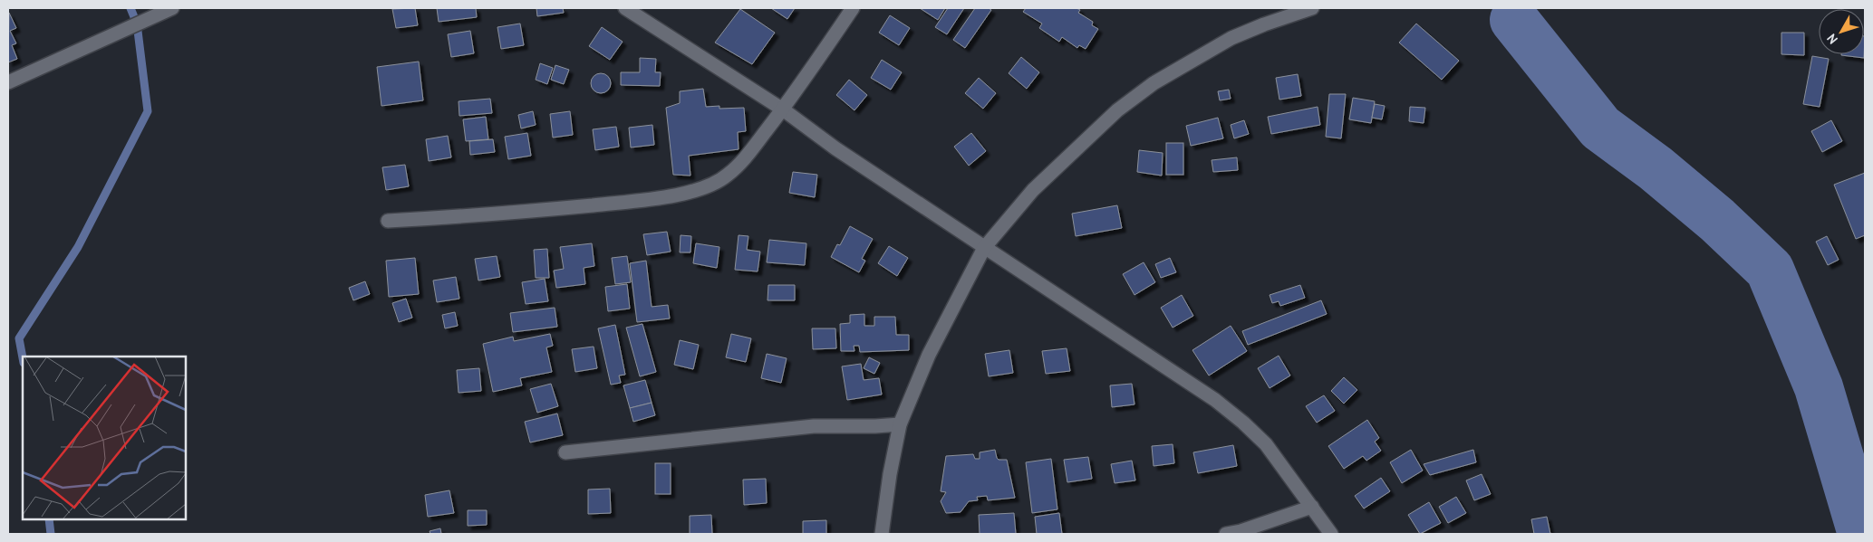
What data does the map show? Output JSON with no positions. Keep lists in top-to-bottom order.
{
  "north": "bottom left"
}
